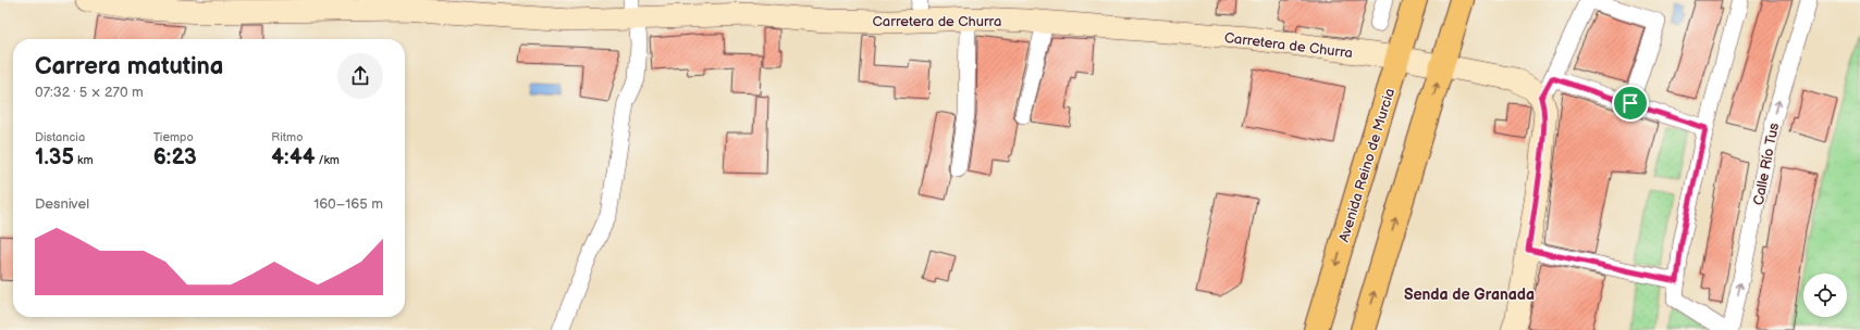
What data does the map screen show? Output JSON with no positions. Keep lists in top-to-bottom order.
{
  "streets": {
    "main road": ["Avenida Reino de Murcia"],
    "street": ["Carretera de Churra", "Calle Río Tus"]
  },
  "crossings": [
    ["Carretera de Churra", "Avenida Reino de Murcia"]
  ],
  "districts": ["Senda de Granada"],
  "page": {
    "heading": ["Carrera matutina", "07:32 · 5 × 270 m"],
    "stats": [
      ["Distancia", "1.35 km"],
      ["Tiempo", "6:23"],
      ["Ritmo", "4:44 /km"]
    ],
    "chart": ["Desnivel", "160–165 m"]
  }
}
